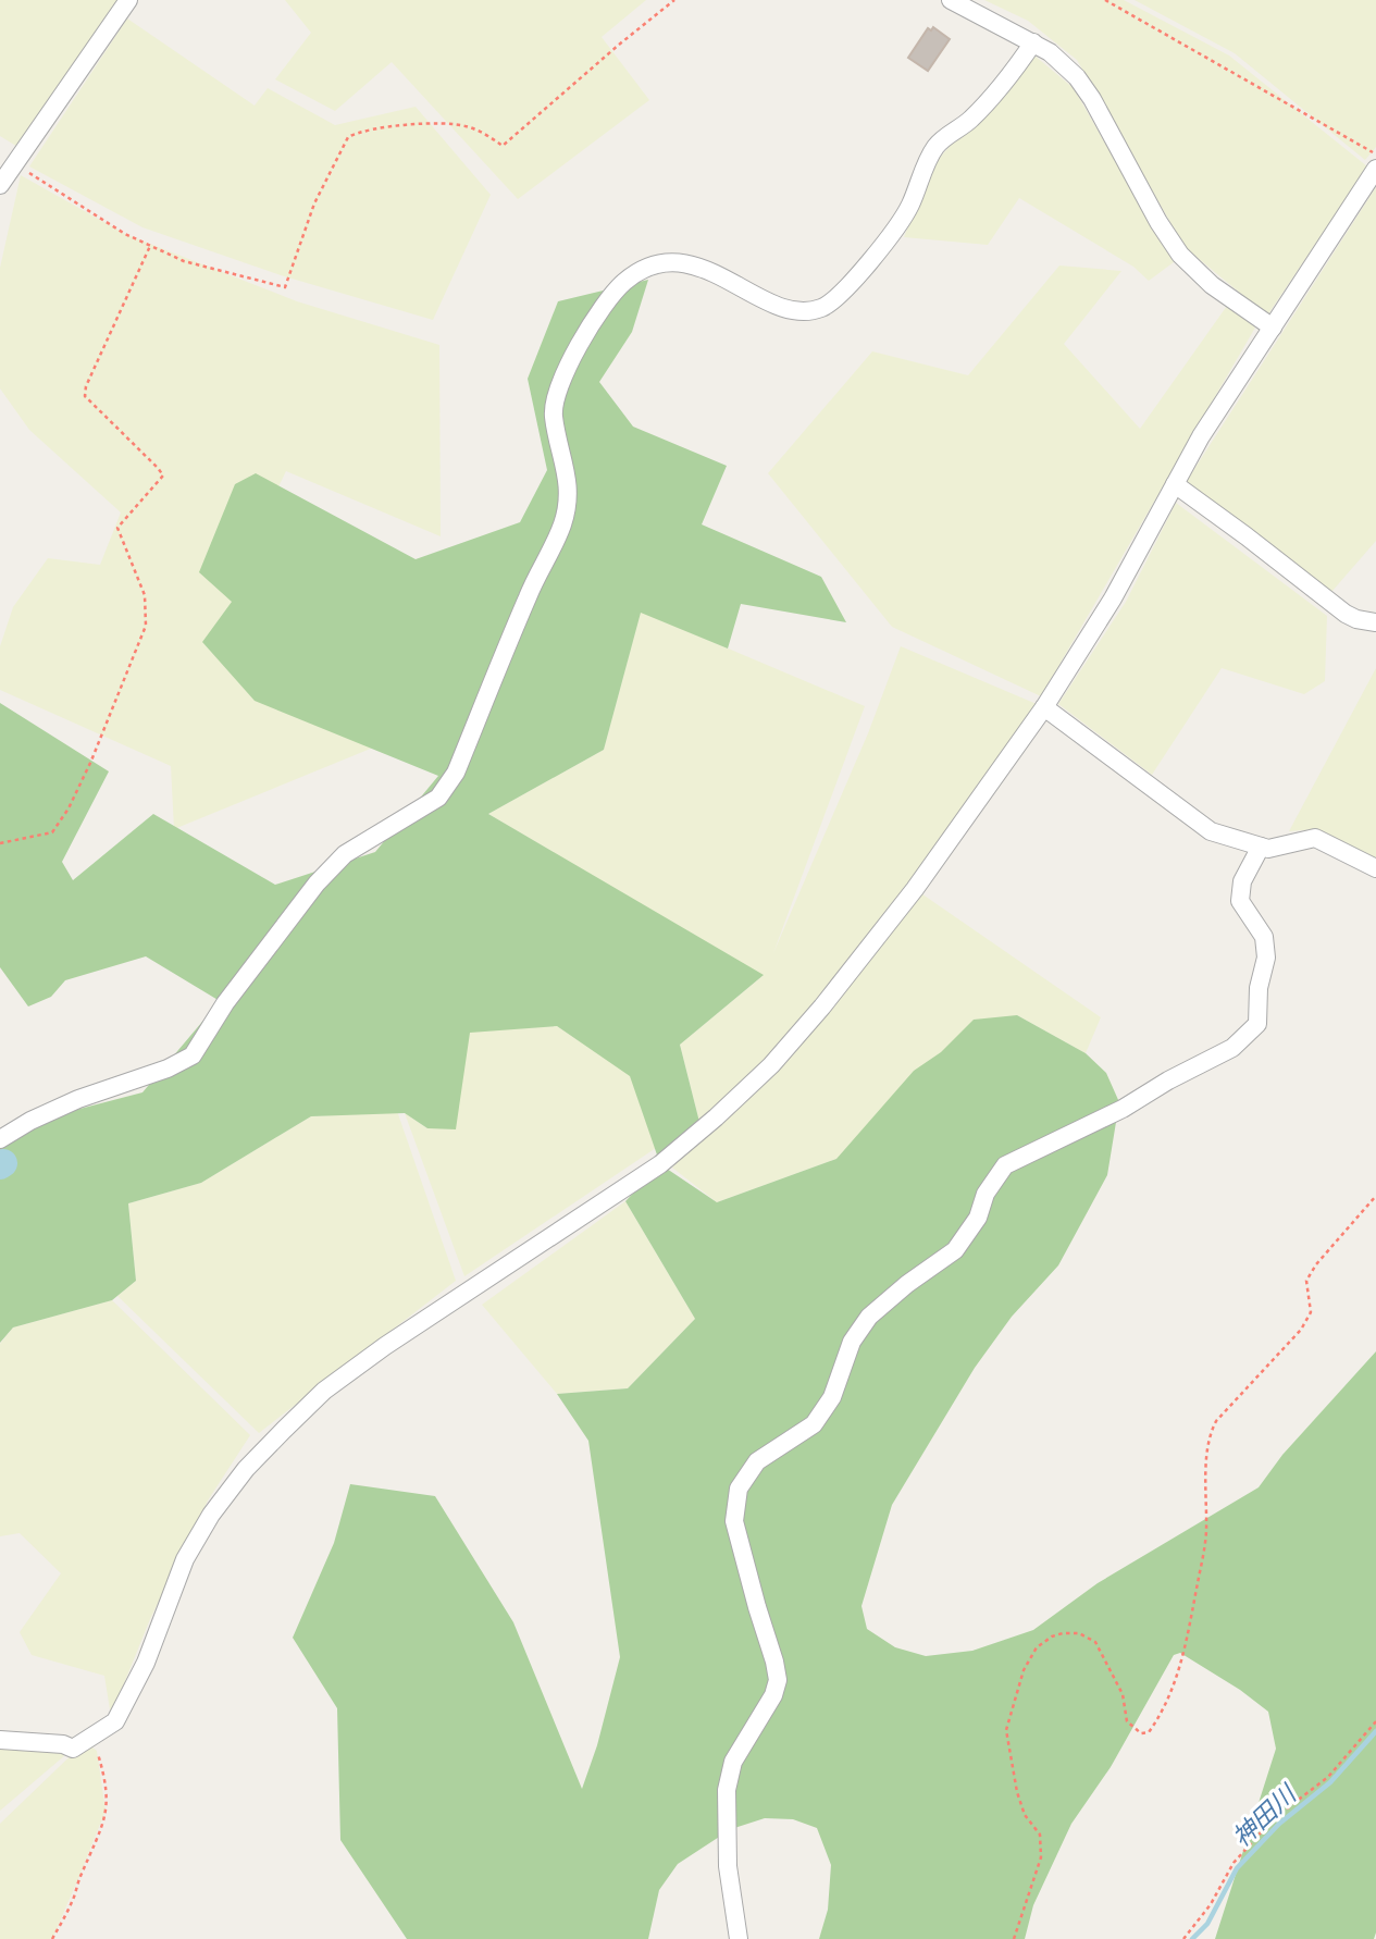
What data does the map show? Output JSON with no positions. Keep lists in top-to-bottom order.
{
  "water": ["神田川"]
}
